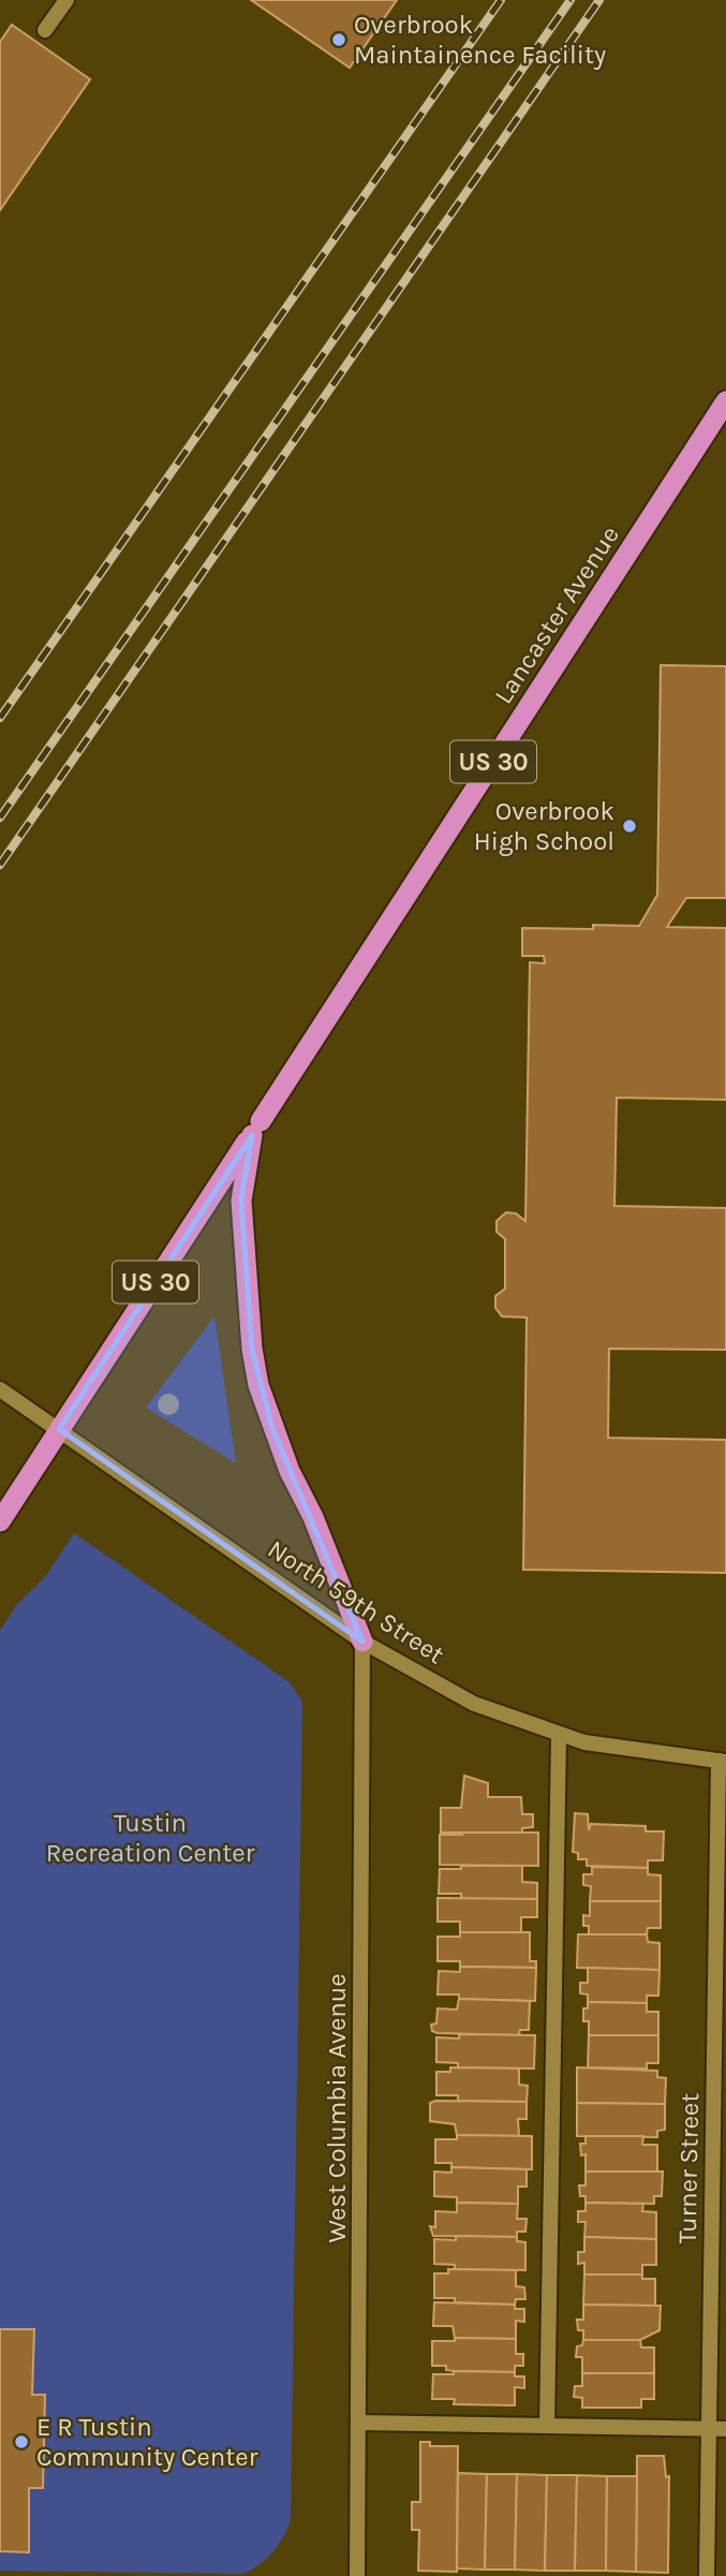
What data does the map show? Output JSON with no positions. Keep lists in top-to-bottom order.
{
  "streets": {
    "highway": ["Lancaster Avenue", "US 30"],
    "street": ["North 59th Street", "West Columbia Avenue", "Turner Street"]
  },
  "crossings": [
    ["Lancaster Avenue", "North 59th Street"],
    ["North 59th Street", "West Columbia Avenue"],
    ["North 59th Street", "Turner Street"]
  ],
  "parks": ["Tustin Recreation Center"],
  "places": ["Overbrook Maintainence Facility", "Overbrook High School", "E R Tustin Community Center"]
}
